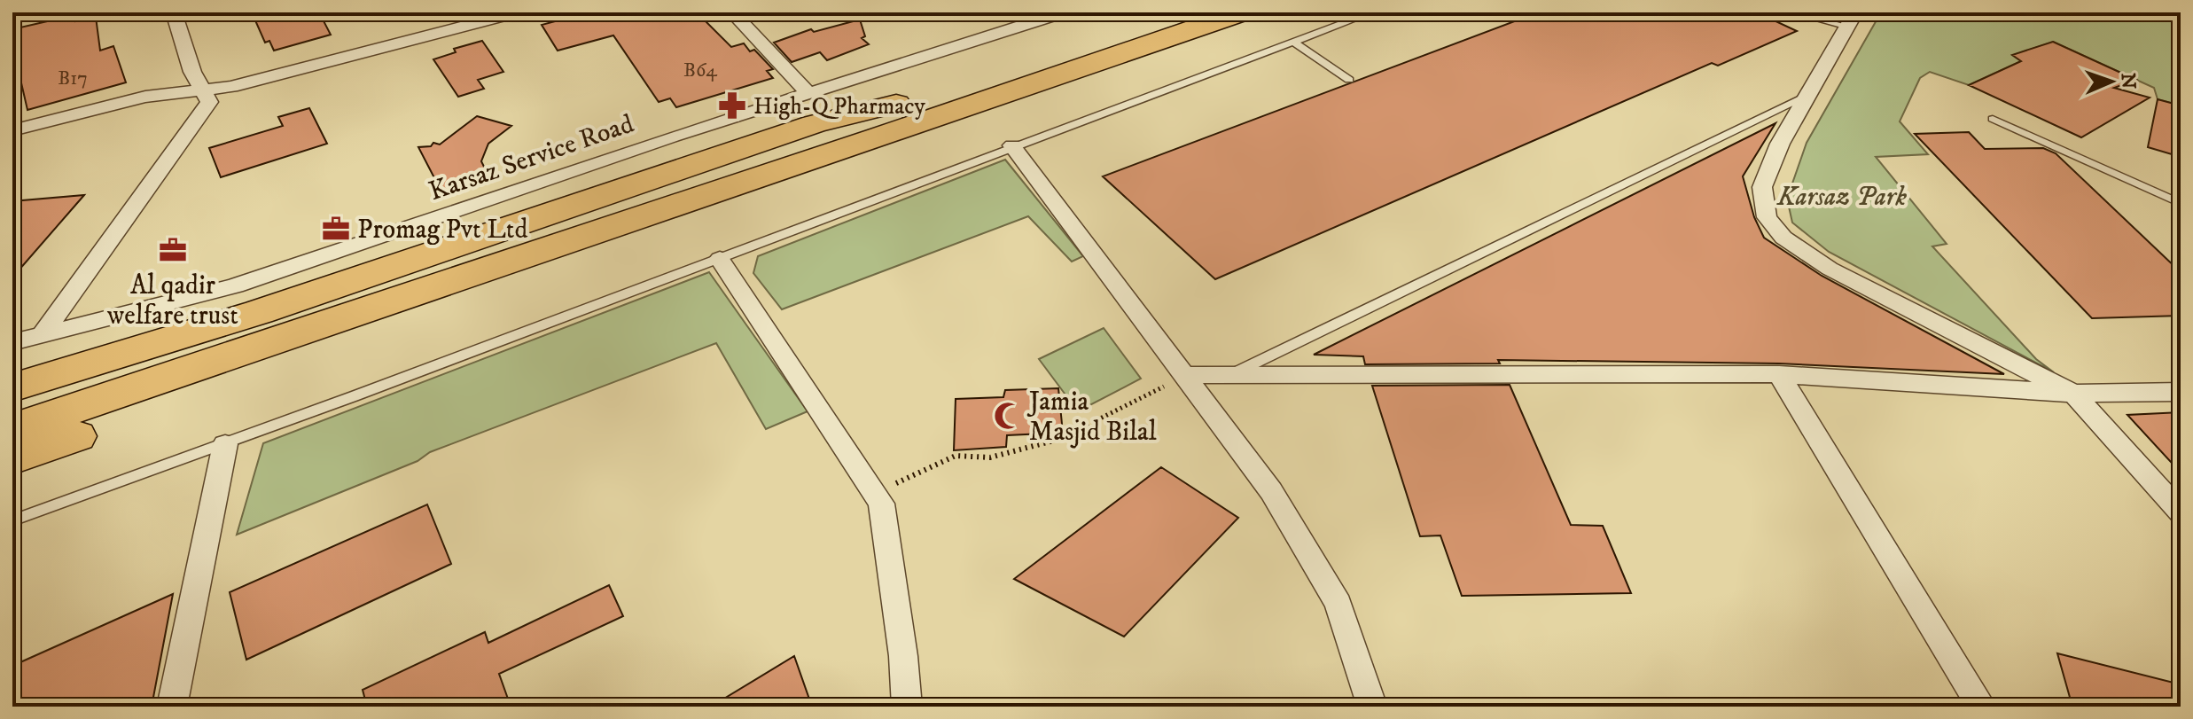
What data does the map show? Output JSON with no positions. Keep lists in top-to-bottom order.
{
  "streets": {
    "street": ["Karsaz Service Road"]
  },
  "parks": ["Karsaz Park"],
  "places": {
    "pharmacy": ["High-Q Pharmacy"],
    "office": ["Promag Pvt Ltd", "Al qadir welfare trust"],
    "mosque": ["Jamia Masjid Bilal"]
  },
  "house_numbers": ["B64", "B17"],
  "north": "right"
}
